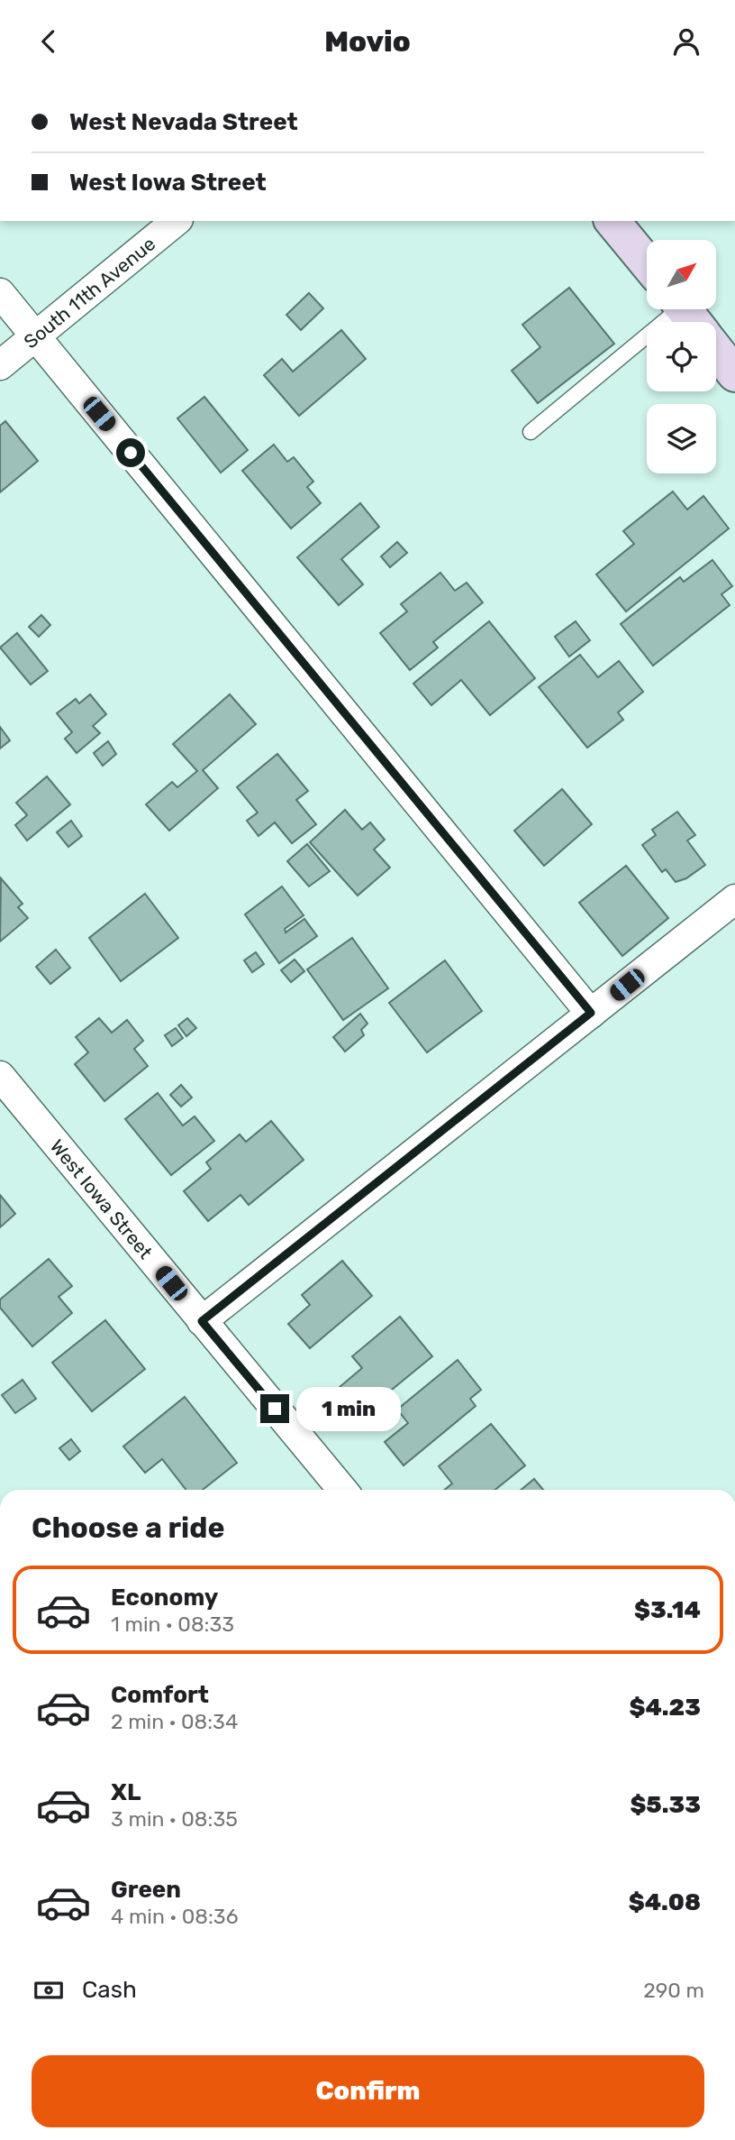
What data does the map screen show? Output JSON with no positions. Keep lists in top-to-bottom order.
{
  "streets": {
    "street": ["South 11th Avenue", "West Iowa Street"]
  },
  "north": "top right",
  "page": {
    "header": "Movio",
    "banner": ["West Nevada Street", "West Iowa Street"],
    "bubble": "1 min",
    "heading": "Choose a ride",
    "list": [
      {
        "name": "Economy",
        "note": "1 min · 08:33",
        "value": "$3.14"
      },
      {
        "name": "Comfort",
        "note": "2 min · 08:34",
        "value": "$4.23"
      },
      {
        "name": "XL",
        "note": "3 min · 08:35",
        "value": "$5.33"
      },
      {
        "name": "Green",
        "note": "4 min · 08:36",
        "value": "$4.08"
      }
    ],
    "pay": ["Cash", "290 m"],
    "buttons": "Confirm"
  }
}
